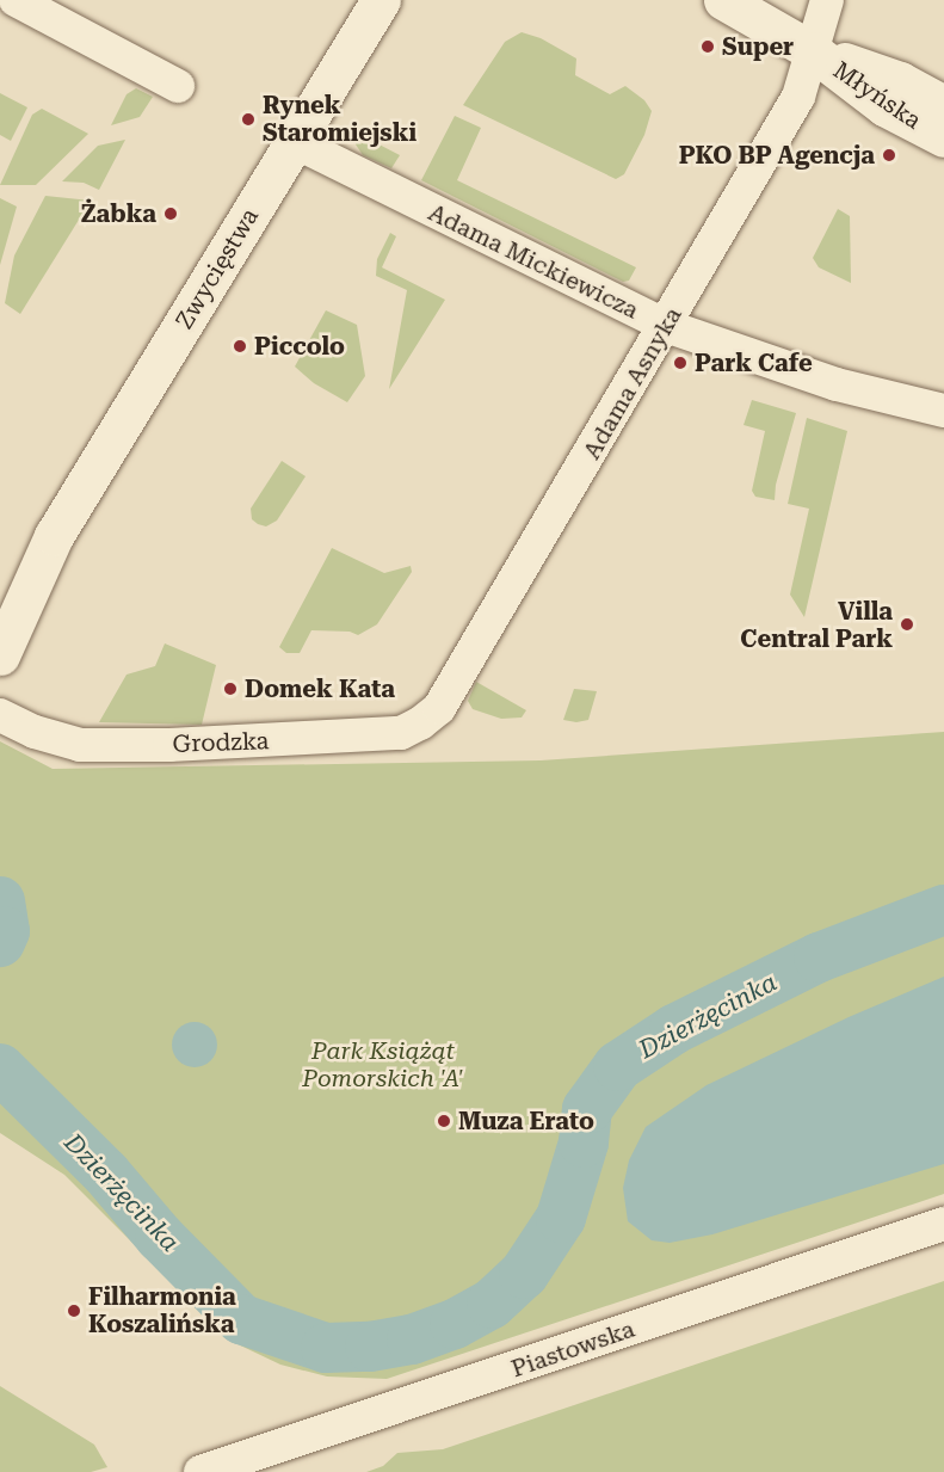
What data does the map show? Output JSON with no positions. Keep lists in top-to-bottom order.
{
  "streets": {
    "street": [
      "Młyńska",
      "Adama Mickiewicza",
      "Zwycięstwa",
      "Adama Asnyka",
      "Grodzka",
      "Piastowska"
    ]
  },
  "crossings": [
    ["Młyńska", "Adama Asnyka"],
    ["Adama Mickiewicza", "Zwycięstwa"],
    ["Adama Mickiewicza", "Adama Asnyka"],
    ["Adama Asnyka", "Grodzka"]
  ],
  "water": ["Dzierżęcinka"],
  "parks": ["Park Książąt Pomorskich 'A'"],
  "places": [
    "Super",
    "Rynek Staromiejski",
    "PKO BP Agencja",
    "Żabka",
    "Piccolo",
    "Park Cafe",
    "Villa Central Park",
    "Domek Kata",
    "Muza Erato",
    "Filharmonia Koszalińska"
  ]
}
